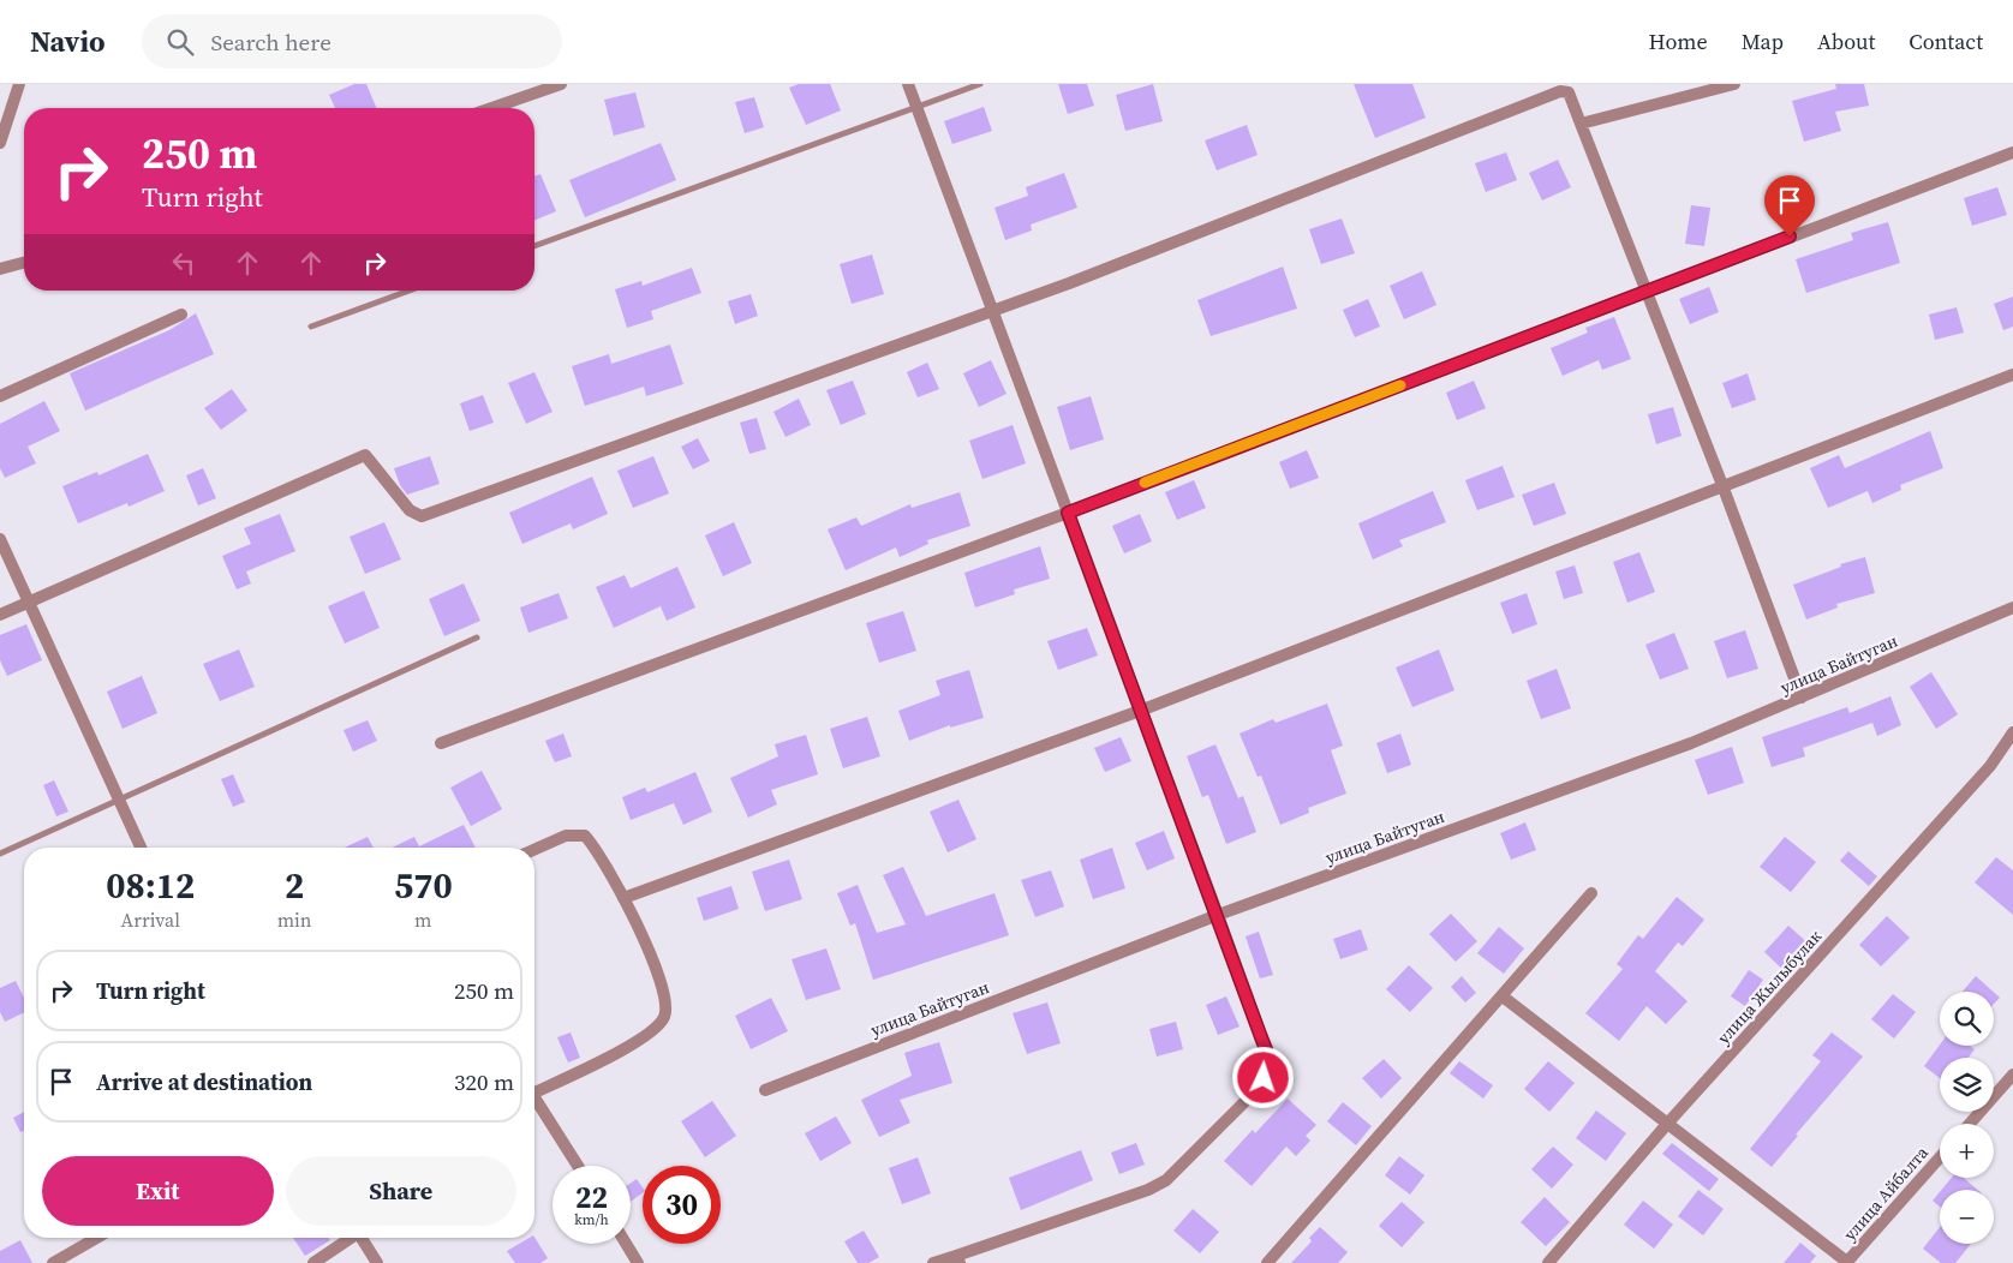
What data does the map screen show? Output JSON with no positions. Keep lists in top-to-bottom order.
{
  "streets": {
    "street": ["улица Байтуган", "улица Жылыбулак", "улица Айбалта"]
  },
  "page": {
    "header": "Navio",
    "search": "Search here",
    "nav": [
      "Home",
      "Map",
      "About",
      "Contact"
    ],
    "turn": ["250 m", "Turn right"],
    "eta": [
      "08:12",
      "Arrival",
      "2",
      "min",
      "570",
      "m"
    ],
    "list": [
      {
        "name": "Turn right",
        "value": "250 m"
      },
      {
        "name": "Arrive at destination",
        "value": "320 m"
      }
    ],
    "map_buttons": ["+", "−"],
    "buttons": ["Exit", "Share"],
    "speed": "22 km/h",
    "limit": "30"
  }
}
